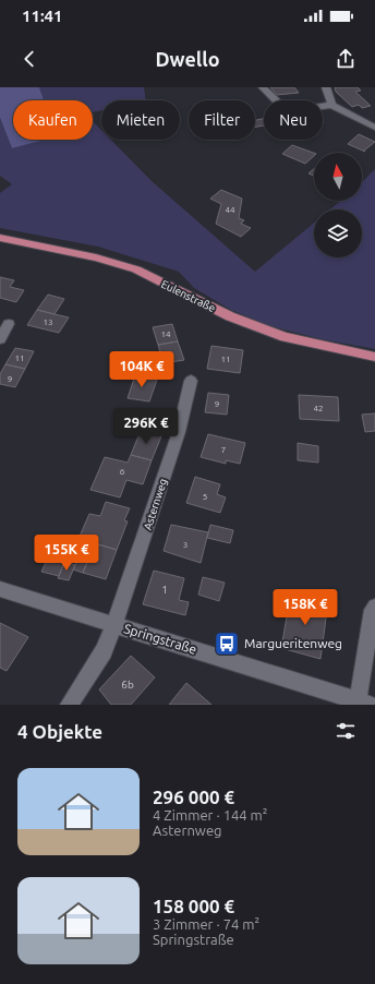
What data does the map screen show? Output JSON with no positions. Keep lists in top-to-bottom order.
{
  "streets": {
    "main road": ["Eulenstraße"],
    "street": ["Asternweg", "Springstraße"]
  },
  "crossings": [
    ["Asternweg", "Springstraße"]
  ],
  "places": {
    "bus stop": ["Margueritenweg"]
  },
  "house_numbers": [
    "44",
    "13",
    "14",
    "11",
    "11",
    "9",
    "9",
    "42",
    "7",
    "6",
    "5",
    "3",
    "1",
    "6b"
  ],
  "north": "top",
  "page": {
    "status": "11:41",
    "header": "Dwello",
    "chip": [
      "Kaufen",
      "Mieten",
      "Filter",
      "Neu"
    ],
    "price": [
      "104K €",
      "296K €",
      "155K €",
      "158K €"
    ],
    "heading": "4 Objekte",
    "list": [
      {
        "name": "296 000 €",
        "note": "4 Zimmer · 144 m² · Asternweg"
      },
      {
        "name": "158 000 €",
        "note": "3 Zimmer · 74 m² · Springstraße"
      }
    ]
  }
}
